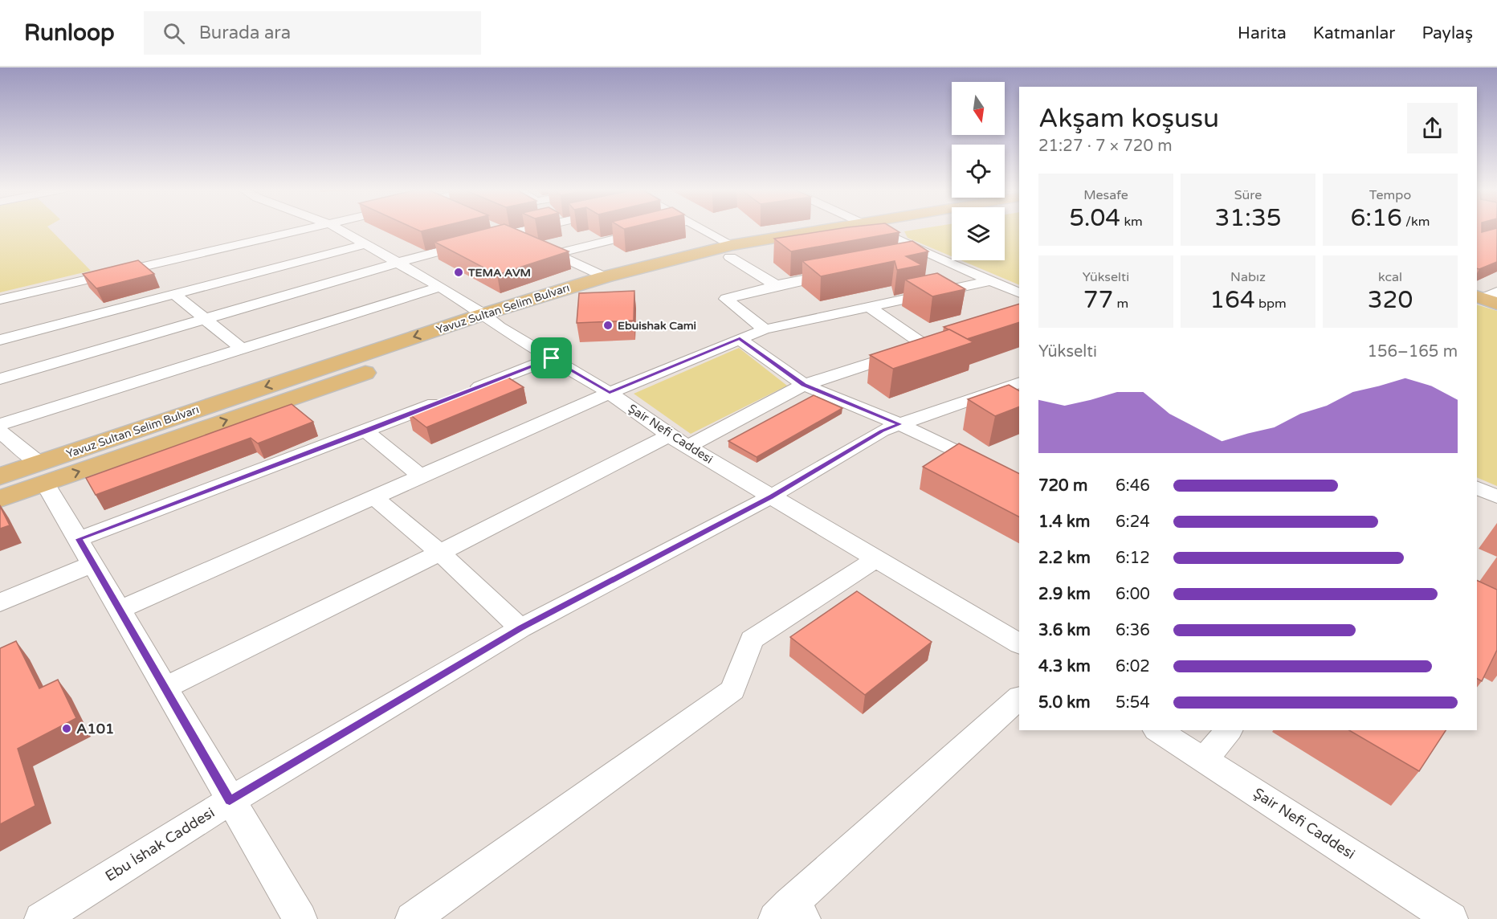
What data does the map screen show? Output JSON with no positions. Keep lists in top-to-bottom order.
{
  "streets": {
    "main road": ["Yavuz Sultan Selim Bulvarı"],
    "street": ["Şair Nefi Caddesi", "Ebu İshak Caddesi"]
  },
  "crossings": [
    ["Yavuz Sultan Selim Bulvarı", "Şair Nefi Caddesi"],
    ["Şair Nefi Caddesi", "Ebu İshak Caddesi"]
  ],
  "places": ["TEMA AVM", "Ebuishak Cami", "A101"],
  "north": "bottom",
  "page": {
    "header": "Runloop",
    "search": "Burada ara",
    "nav": ["Harita", "Katmanlar", "Paylaş"],
    "heading": ["Akşam koşusu", "21:27 · 7 × 720 m"],
    "stats": [
      ["Mesafe", "5.04 km"],
      ["Süre", "31:35"],
      ["Tempo", "6:16 /km"],
      ["Yükselti", "77 m"],
      ["Nabız", "164 bpm"],
      ["kcal", "320"]
    ],
    "chart": ["Yükselti", "156–165 m"],
    "list": [
      {
        "name": "720 m",
        "note": "6:46"
      },
      {
        "name": "1.4 km",
        "note": "6:24"
      },
      {
        "name": "2.2 km",
        "note": "6:12"
      },
      {
        "name": "2.9 km",
        "note": "6:00"
      },
      {
        "name": "3.6 km",
        "note": "6:36"
      },
      {
        "name": "4.3 km",
        "note": "6:02"
      },
      {
        "name": "5.0 km",
        "note": "5:54"
      }
    ]
  }
}
